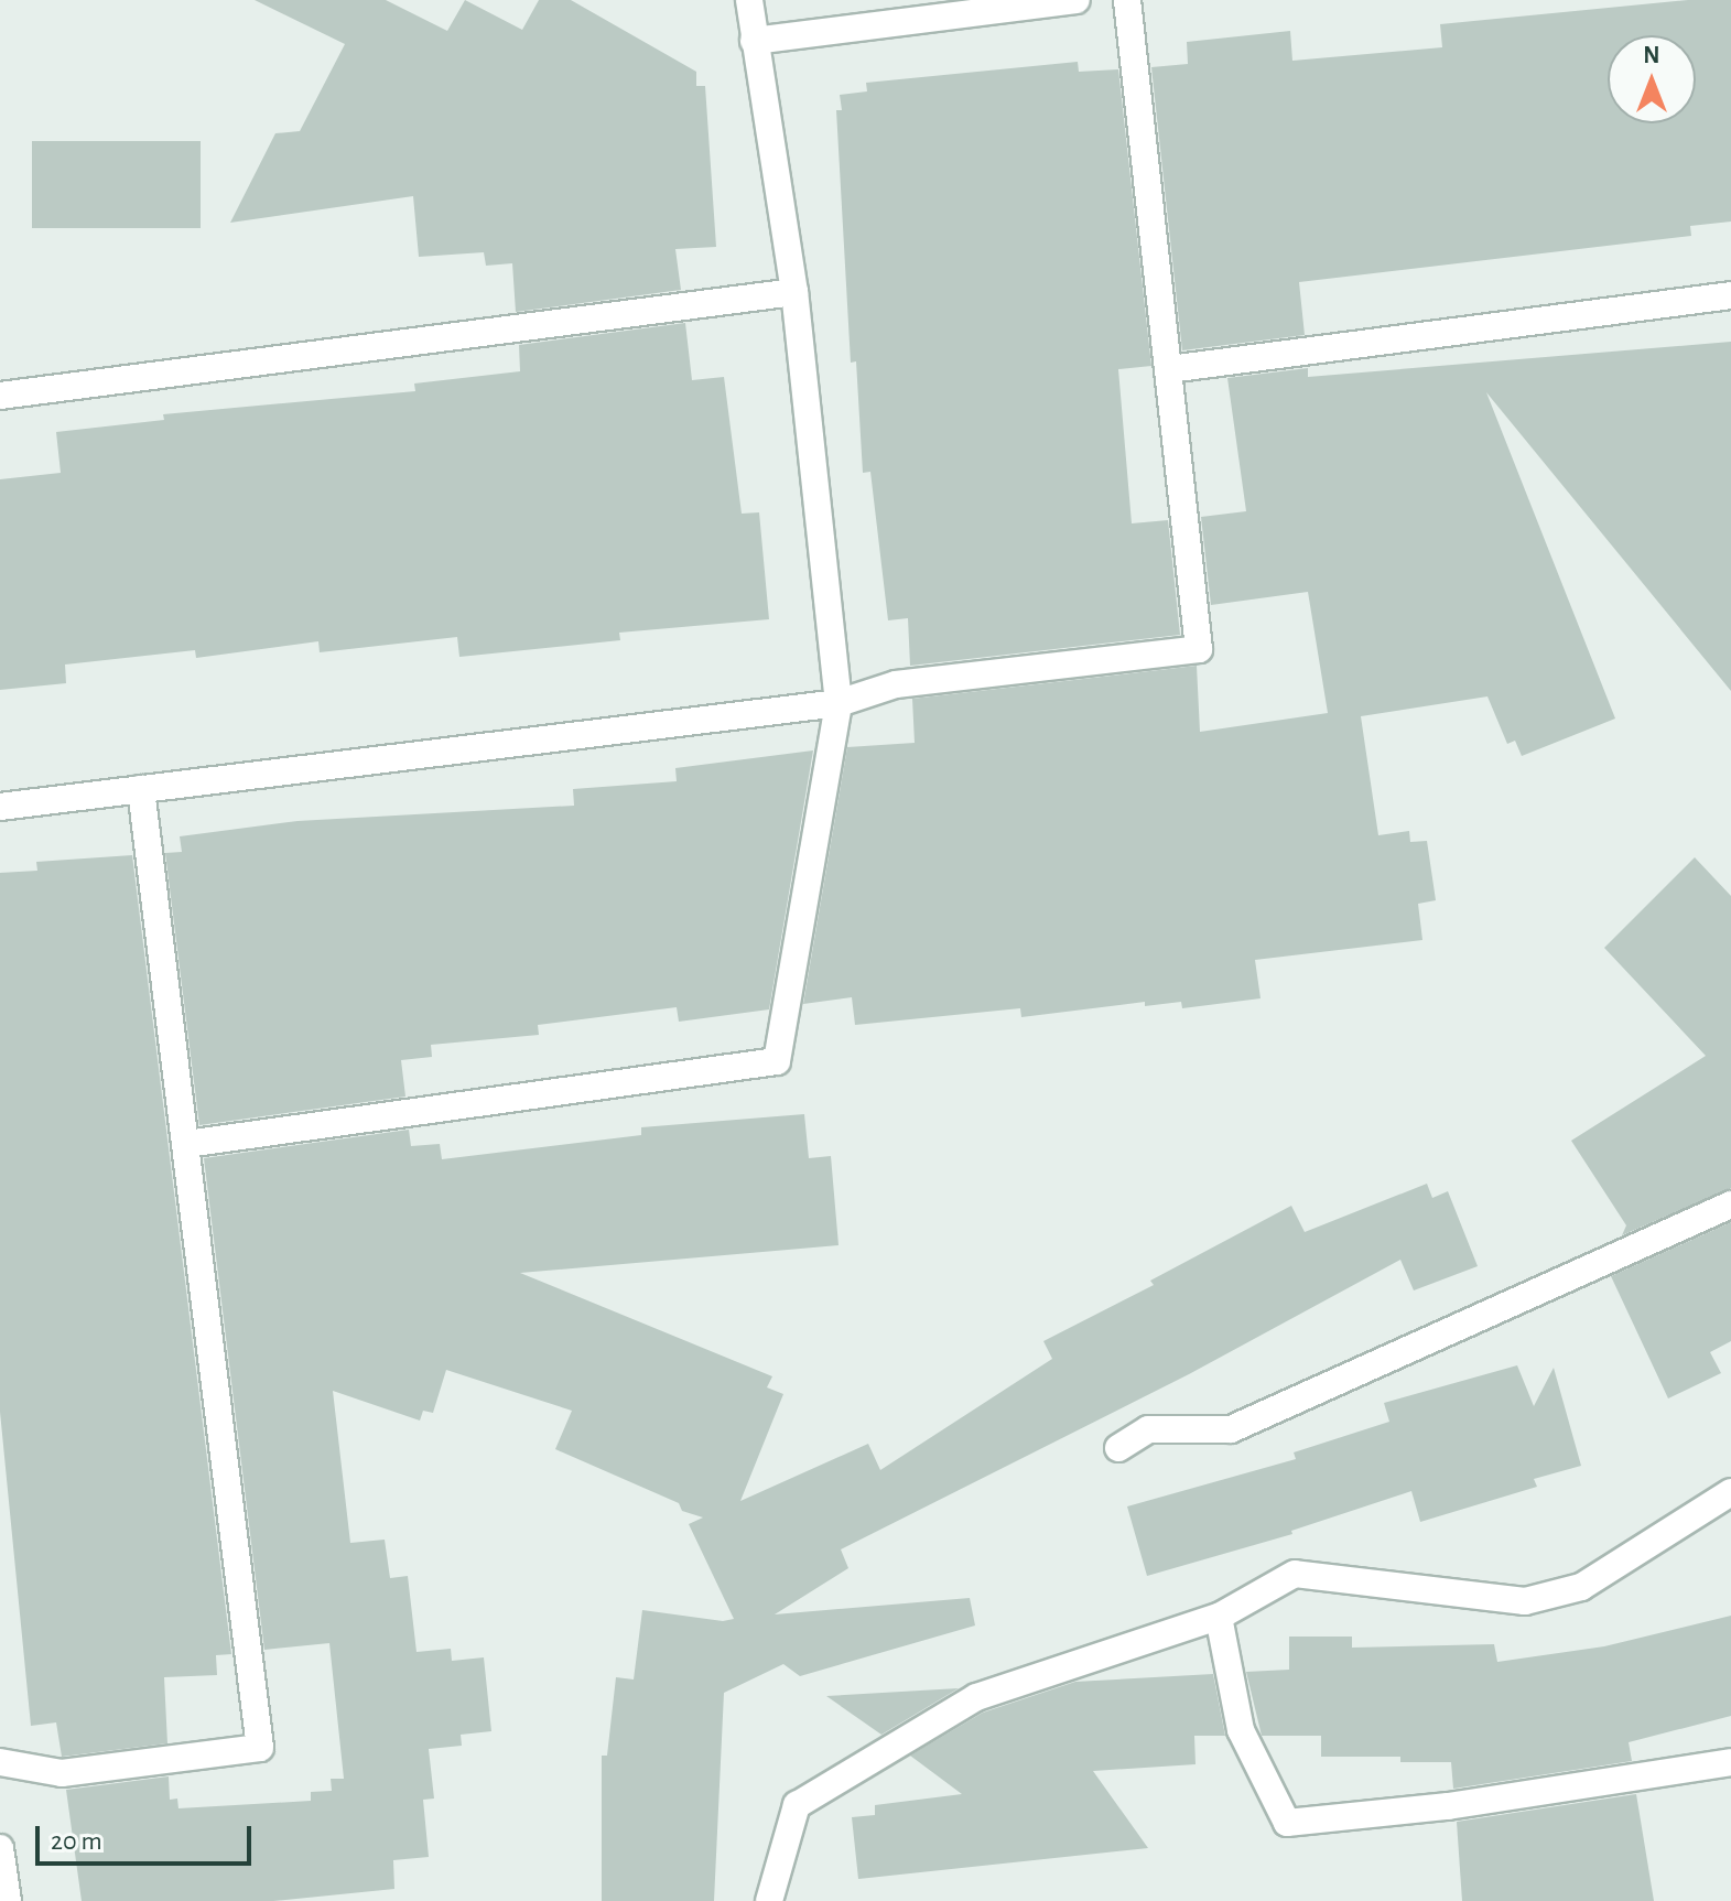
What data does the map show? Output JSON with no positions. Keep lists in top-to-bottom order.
{
  "scale_bar": "20 m",
  "north": "top"
}
